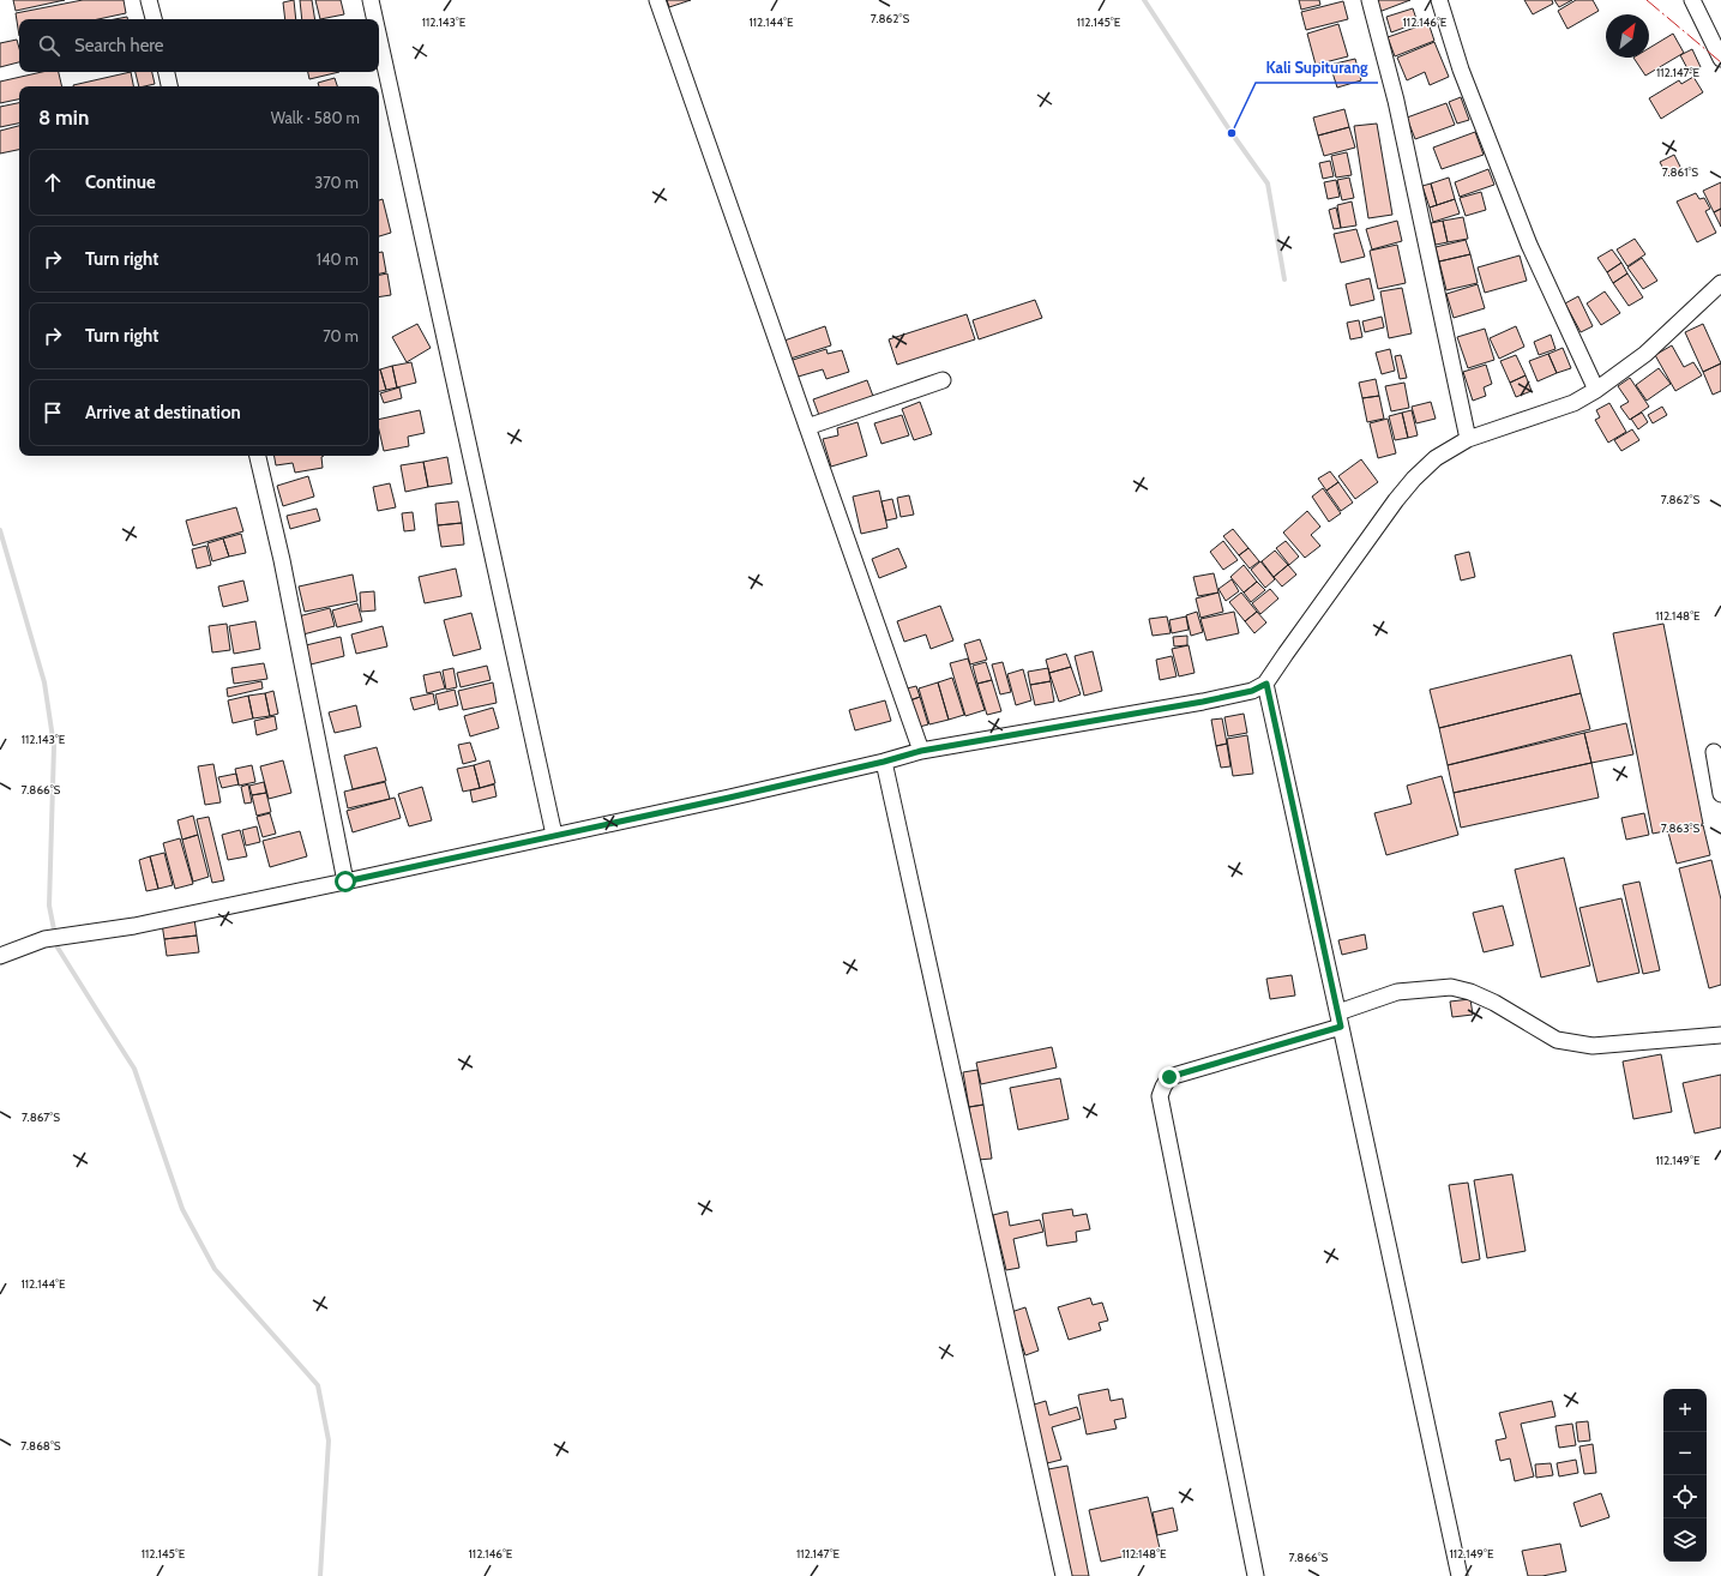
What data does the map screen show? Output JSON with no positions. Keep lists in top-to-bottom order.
{
  "places": ["Kali Supiturang"],
  "north": "top right",
  "page": {
    "search": "Search here",
    "heading": ["8 min", "Walk · 580 m"],
    "list": [
      ["Continue", "370 m"],
      ["Turn right", "140 m"],
      ["Turn right", "70 m"],
      "Arrive at destination"
    ],
    "map_buttons": ["+", "−"]
  },
  "coordinates": [
    "7.862°S",
    "112.143°E",
    "112.146°E",
    "112.144°E",
    "112.145°E",
    "112.147°E",
    "7.861°S",
    "112.148°E",
    "7.866°S",
    "7.863°S",
    "7.867°S",
    "112.149°E",
    "7.868°S"
  ]
}
